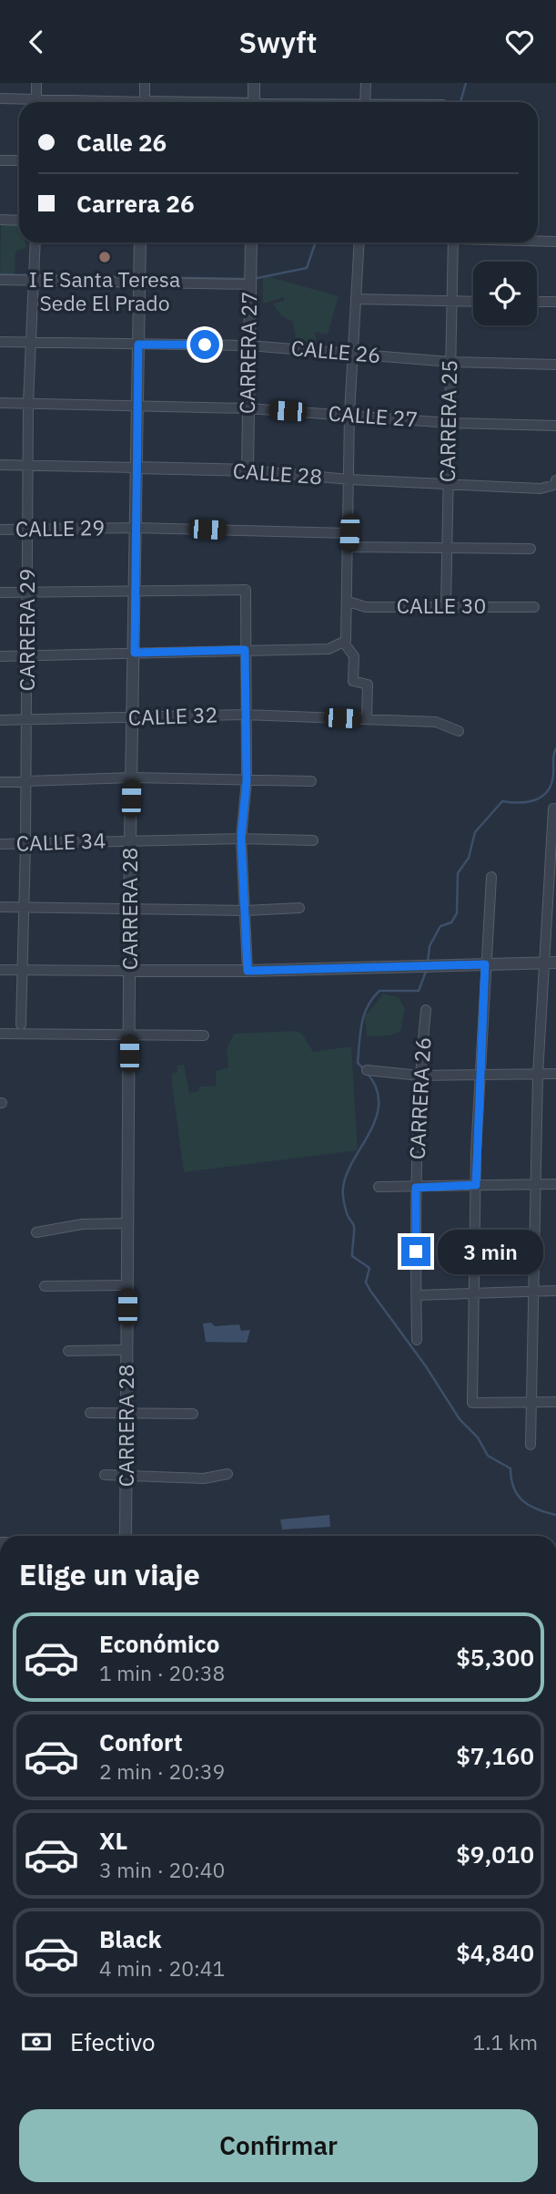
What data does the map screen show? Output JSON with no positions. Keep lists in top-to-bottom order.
{
  "streets": {
    "street": [
      "CALLE 26",
      "CARRERA 27",
      "CALLE 27",
      "CARRERA 25",
      "CALLE 28",
      "CALLE 29",
      "CALLE 30",
      "CARRERA 29",
      "CALLE 32",
      "CALLE 34",
      "CARRERA 28",
      "CARRERA 26"
    ]
  },
  "crossings": [
    ["CALLE 26", "CARRERA 27"],
    ["CALLE 26", "CARRERA 25"],
    ["CALLE 26", "CARRERA 29"],
    ["CALLE 26", "CARRERA 28"],
    ["CARRERA 27", "CALLE 27"],
    ["CARRERA 27", "CALLE 28"],
    ["CALLE 27", "CARRERA 25"],
    ["CALLE 27", "CARRERA 29"],
    ["CALLE 27", "CARRERA 28"],
    ["CARRERA 25", "CALLE 28"],
    ["CARRERA 25", "CALLE 30"],
    ["CALLE 28", "CARRERA 29"],
    ["CALLE 28", "CARRERA 28"],
    ["CALLE 29", "CARRERA 29"],
    ["CALLE 29", "CARRERA 28"],
    ["CARRERA 29", "CALLE 32"],
    ["CARRERA 29", "CALLE 34"],
    ["CALLE 32", "CARRERA 28"],
    ["CALLE 34", "CARRERA 28"]
  ],
  "places": ["I E Santa Teresa Sede El Prado"],
  "page": {
    "header": "Swyft",
    "banner": ["Calle 26", "Carrera 26"],
    "bubble": "3 min",
    "heading": "Elige un viaje",
    "list": [
      {
        "name": "Económico",
        "note": "1 min · 20:38",
        "value": "$5,300"
      },
      {
        "name": "Confort",
        "note": "2 min · 20:39",
        "value": "$7,160"
      },
      {
        "name": "XL",
        "note": "3 min · 20:40",
        "value": "$9,010"
      },
      {
        "name": "Black",
        "note": "4 min · 20:41",
        "value": "$4,840"
      }
    ],
    "pay": ["Efectivo", "1.1 km"],
    "buttons": "Confirmar"
  }
}
